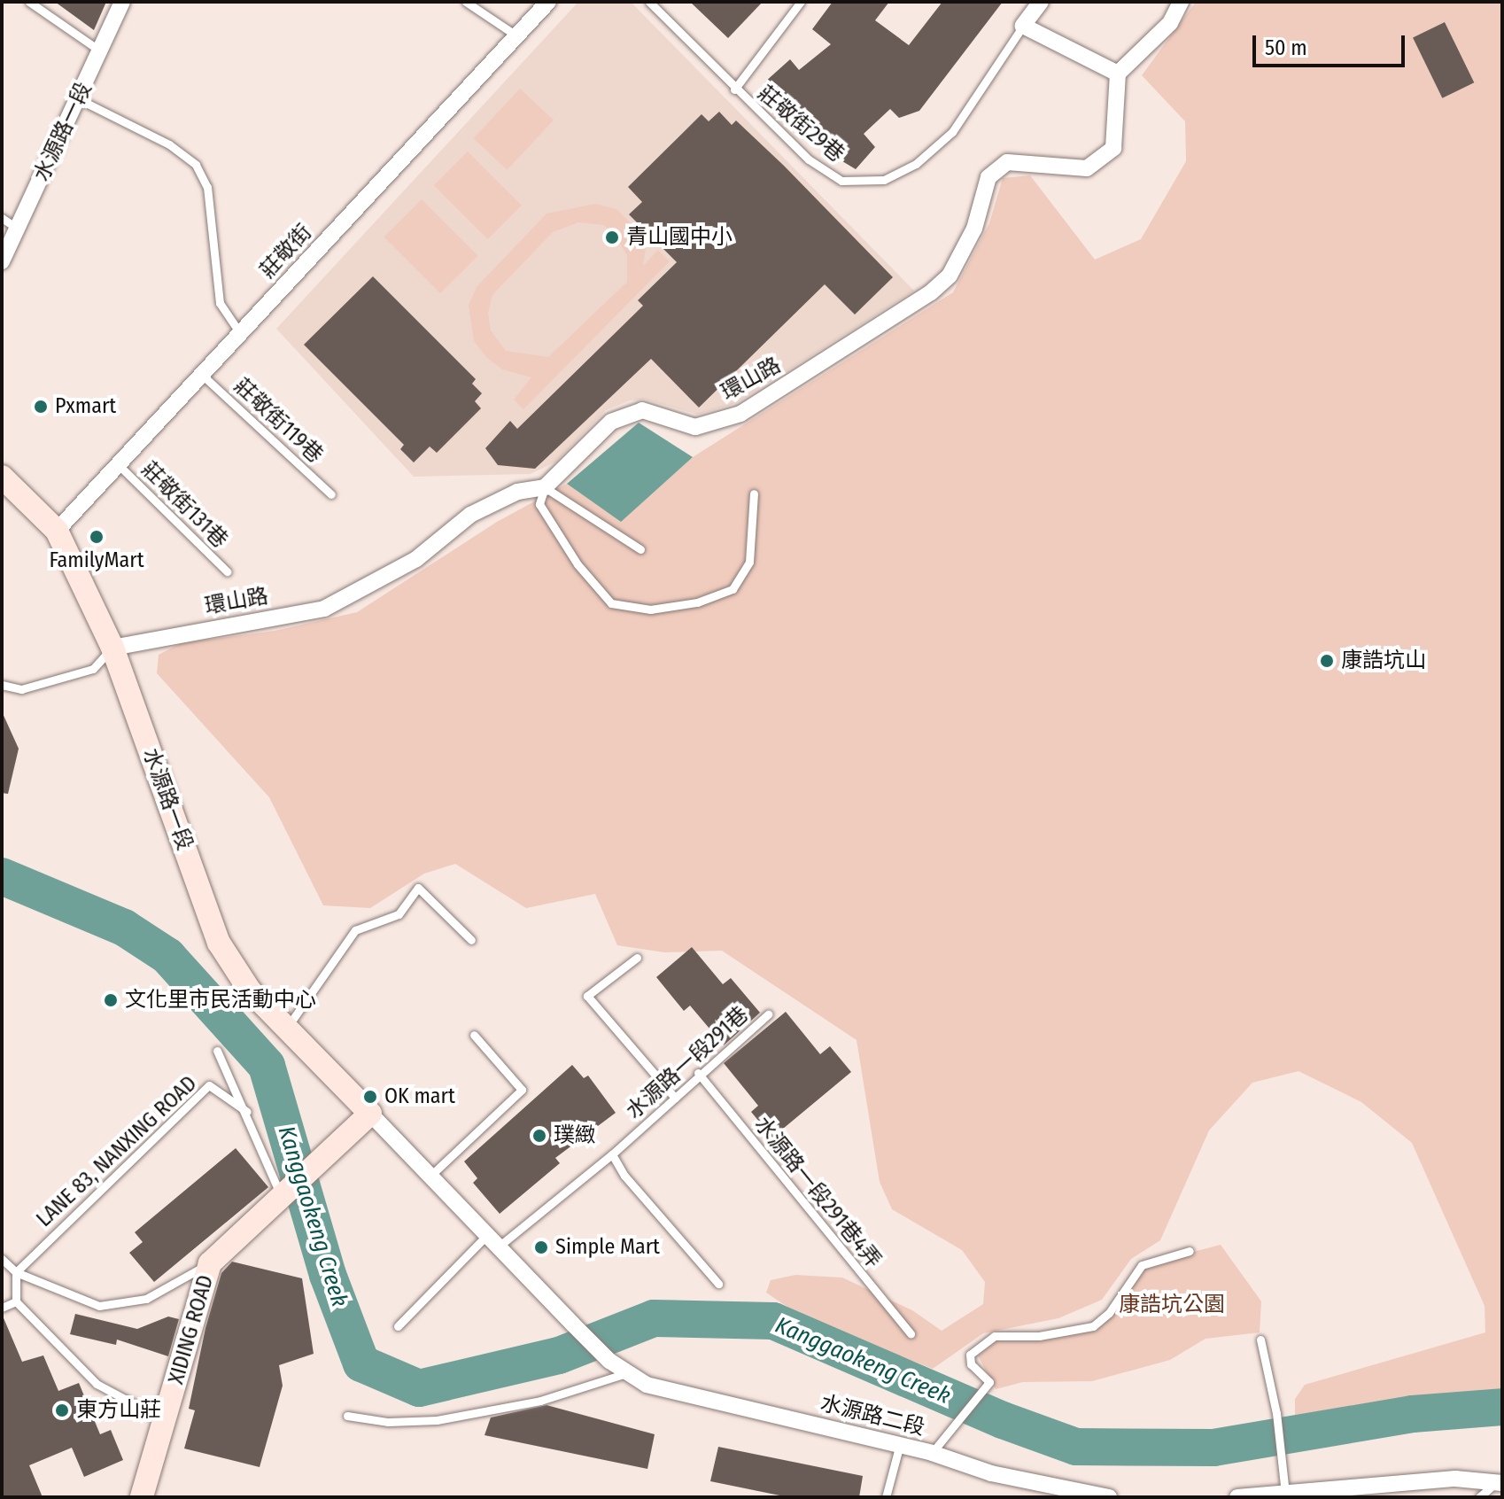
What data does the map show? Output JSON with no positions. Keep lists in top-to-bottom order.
{
  "streets": {
    "street": [
      "水源路一段",
      "莊敬街",
      "環山路",
      "XIDING ROAD",
      "水源路二段"
    ],
    "lane": [
      "莊敬街29巷",
      "莊敬街119巷",
      "莊敬街131巷",
      "水源路一段291巷",
      "LANE 83, NANXING ROAD",
      "水源路一段291巷4弄"
    ]
  },
  "crossings": [
    ["水源路一段", "莊敬街"],
    ["水源路一段", "環山路"],
    ["水源路一段", "XIDING ROAD"],
    ["莊敬街", "莊敬街119巷"],
    ["莊敬街", "莊敬街131巷"],
    ["水源路一段291巷", "水源路一段291巷4弄"],
    ["水源路一段291巷", "水源路二段"]
  ],
  "water": ["Kanggaokeng Creek"],
  "parks": ["康誥坑公園"],
  "places": [
    "青山國中小",
    "Pxmart",
    "FamilyMart",
    "康誥坑山",
    "文化里市民活動中心",
    "OK mart",
    "璞緻",
    "Simple Mart",
    "東方山莊"
  ],
  "scale_bar": "50 m"
}
